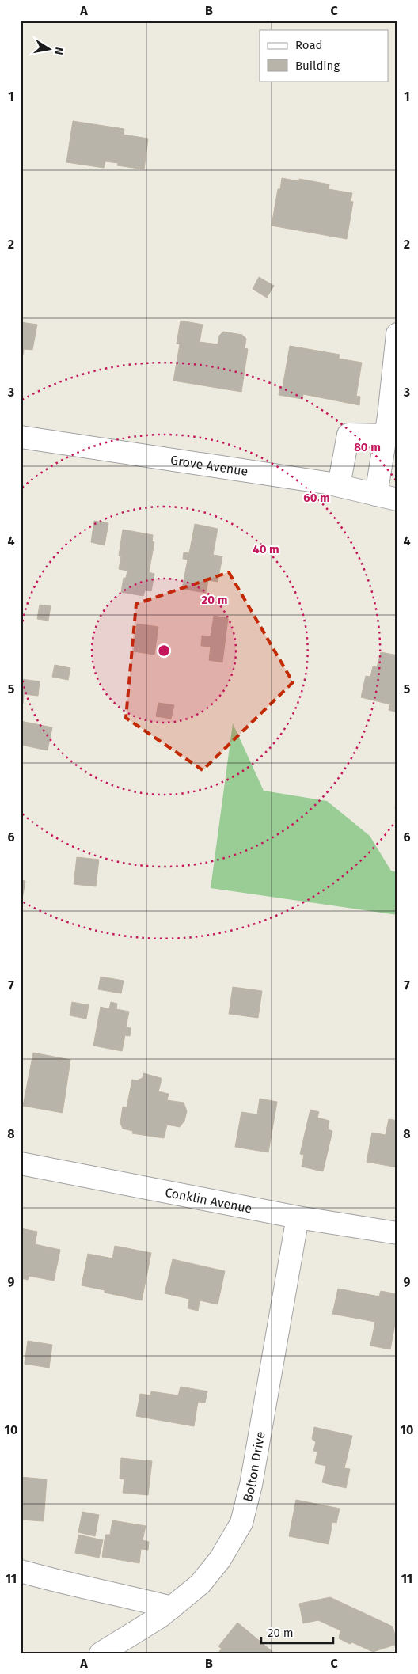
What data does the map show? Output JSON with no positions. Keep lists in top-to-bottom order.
{
  "streets": {
    "street": ["Grove Avenue", "Conklin Avenue", "Bolton Drive"]
  },
  "crossings": [
    ["Conklin Avenue", "Bolton Drive"]
  ],
  "legend": ["Road", "Building"],
  "scale_bar": "20 m",
  "north": "right",
  "grid": {
    "columns": ["A", "B", "C"],
    "rows": [
      "1",
      "2",
      "3",
      "4",
      "5",
      "6",
      "7",
      "8",
      "9",
      "10",
      "11"
    ]
  },
  "rings": [
    "80 m",
    "60 m",
    "40 m",
    "20 m"
  ]
}
